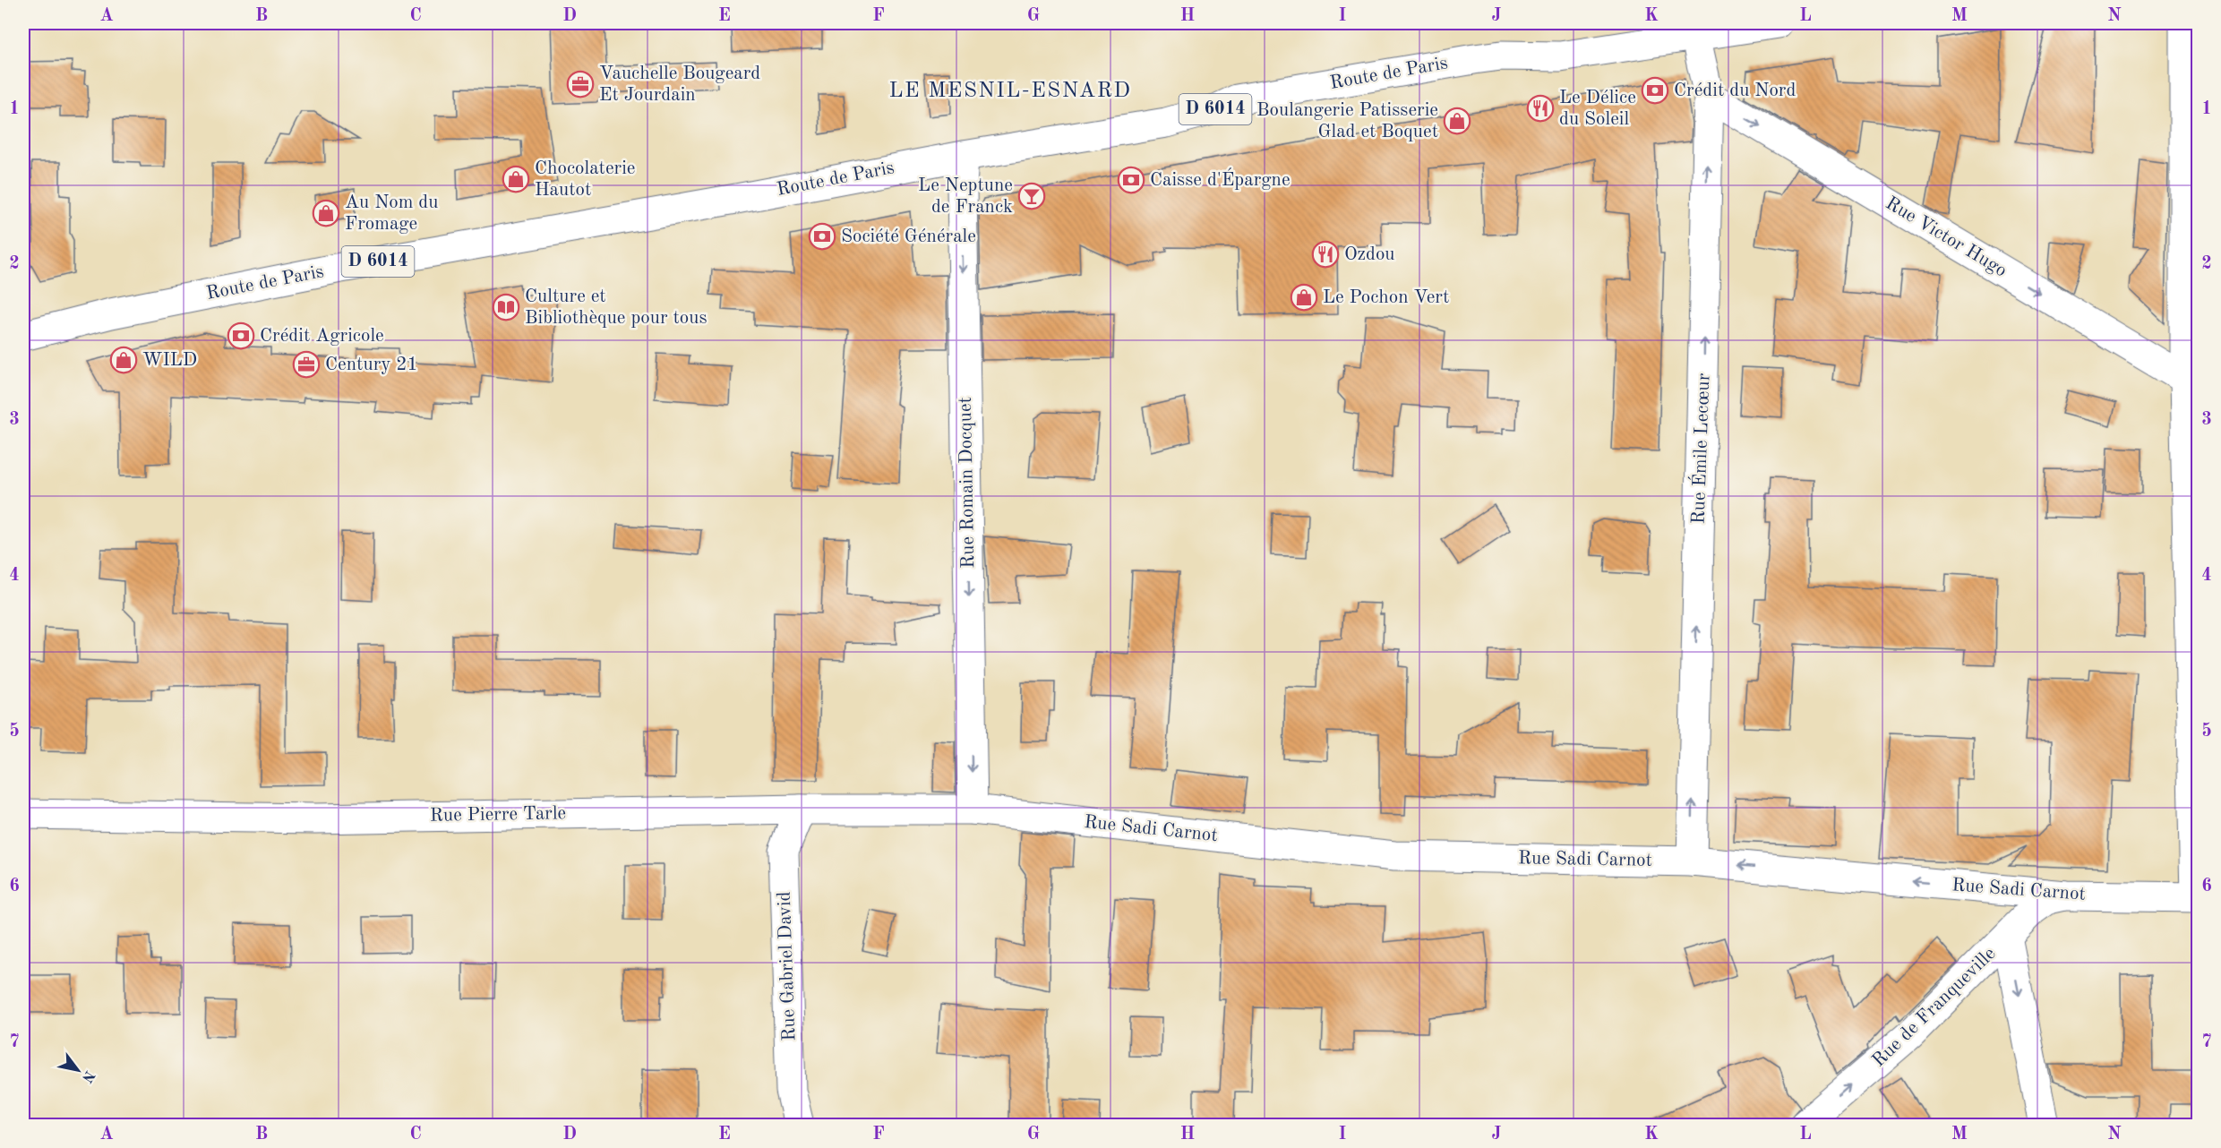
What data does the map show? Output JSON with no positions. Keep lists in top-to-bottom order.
{
  "streets": {
    "street": [
      "Route de Paris",
      "D 6014",
      "Rue Victor Hugo",
      "Rue Émile Lecœur",
      "Rue Romain Docquet",
      "Rue Pierre Tarle",
      "Rue Sadi Carnot",
      "Rue Gabriel David",
      "Rue de Franqueville"
    ]
  },
  "crossings": [
    ["Route de Paris", "Rue Émile Lecœur"],
    ["Route de Paris", "Rue Romain Docquet"],
    ["Rue Victor Hugo", "Rue Émile Lecœur"],
    ["Rue Émile Lecœur", "Rue Sadi Carnot"],
    ["Rue Romain Docquet", "Rue Pierre Tarle"],
    ["Rue Romain Docquet", "Rue Sadi Carnot"],
    ["Rue Pierre Tarle", "Rue Sadi Carnot"],
    ["Rue Pierre Tarle", "Rue Gabriel David"],
    ["Rue Sadi Carnot", "Rue de Franqueville"]
  ],
  "one_way": [
    "Rue Victor Hugo",
    "Rue Émile Lecœur",
    "Rue Romain Docquet",
    "Rue de Franqueville"
  ],
  "districts": ["LE MESNIL-ESNARD"],
  "places": {
    "office": ["Vauchelle Bougeard Et Jourdain", "Century 21"],
    "bank": [
      "Crédit du Nord",
      "Caisse d'Épargne",
      "Société Générale",
      "Crédit Agricole"
    ],
    "restaurant": ["Le Délice du Soleil", "Ozdou"],
    "shop": [
      "Boulangerie Patisserie Glad et Boquet",
      "Chocolaterie Hautot",
      "Au Nom du Fromage",
      "Le Pochon Vert",
      "WILD"
    ],
    "bar": ["Le Neptune de Franck"],
    "library": ["Culture et Bibliothèque pour tous"]
  },
  "north": "bottom right",
  "grid": {
    "columns": [
      "A",
      "B",
      "C",
      "D",
      "E",
      "F",
      "G",
      "H",
      "I",
      "J",
      "K",
      "L",
      "M",
      "N"
    ],
    "rows": [
      "1",
      "2",
      "3",
      "4",
      "5",
      "6",
      "7"
    ]
  }
}
